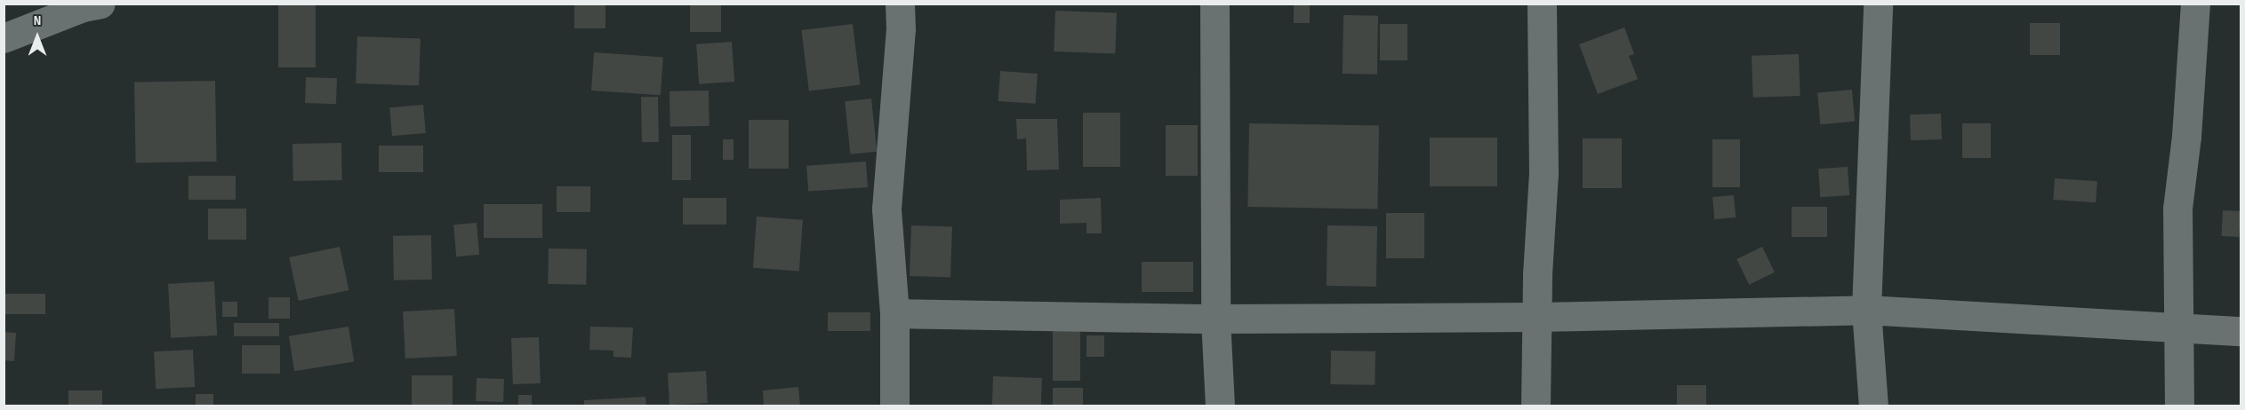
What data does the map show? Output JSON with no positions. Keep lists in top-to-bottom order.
{
  "north": "top"
}
